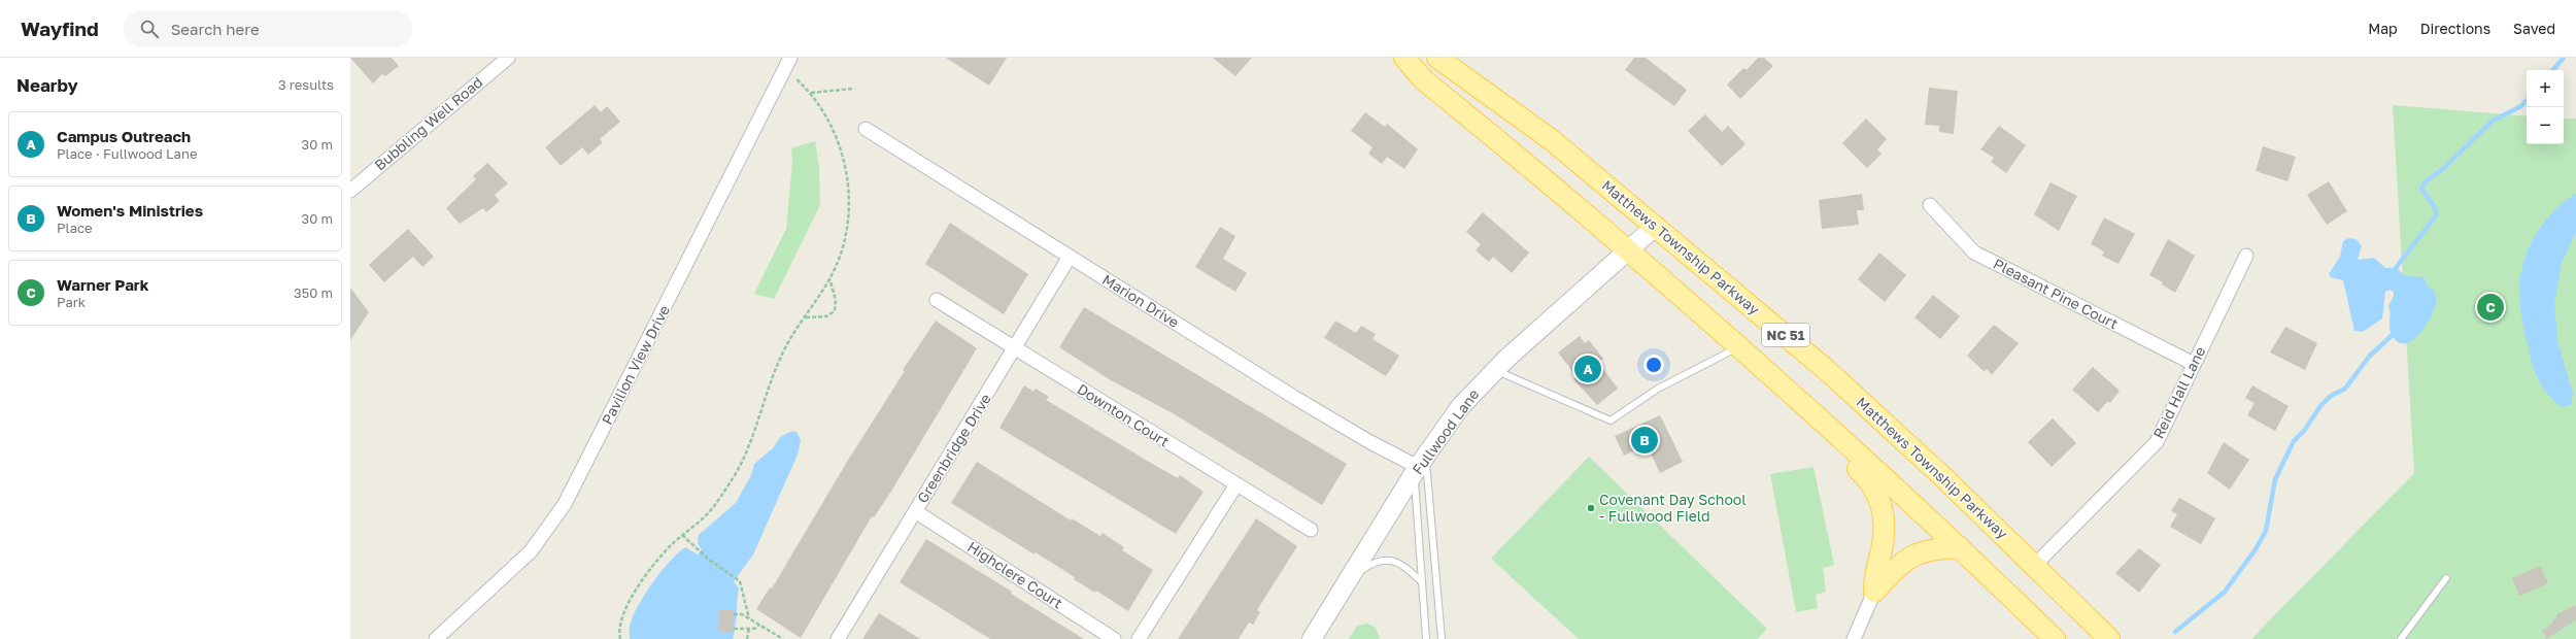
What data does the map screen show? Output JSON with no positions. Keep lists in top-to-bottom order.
{
  "streets": {
    "main road": ["Matthews Township Parkway", "NC 51"],
    "street": [
      "Bubbling Well Road",
      "Pleasant Pine Court",
      "Marion Drive",
      "Pavilion View Drive",
      "Reid Hall Lane",
      "Downton Court",
      "Fullwood Lane",
      "Greenbridge Drive",
      "Highclere Court"
    ]
  },
  "crossings": [
    ["Matthews Township Parkway", "Reid Hall Lane"],
    ["Matthews Township Parkway", "Fullwood Lane"],
    ["Pleasant Pine Court", "Reid Hall Lane"],
    ["Marion Drive", "Fullwood Lane"],
    ["Marion Drive", "Greenbridge Drive"],
    ["NC 51", "Fullwood Lane"],
    ["Downton Court", "Greenbridge Drive"],
    ["Greenbridge Drive", "Highclere Court"]
  ],
  "places": ["Covenant Day School - Fullwood Field"],
  "page": {
    "header": "Wayfind",
    "search": "Search here",
    "nav": ["Map", "Directions", "Saved"],
    "heading": ["Nearby", "3 results"],
    "map_buttons": ["+", "−"],
    "list": [
      {
        "mark": "A",
        "name": "Campus Outreach",
        "note": "Place · Fullwood Lane",
        "value": "30 m"
      },
      {
        "mark": "B",
        "name": "Women's Ministries",
        "note": "Place",
        "value": "30 m"
      },
      {
        "mark": "C",
        "name": "Warner Park",
        "note": "Park",
        "value": "350 m"
      }
    ],
    "pins": ["C", "A", "B"]
  }
}
